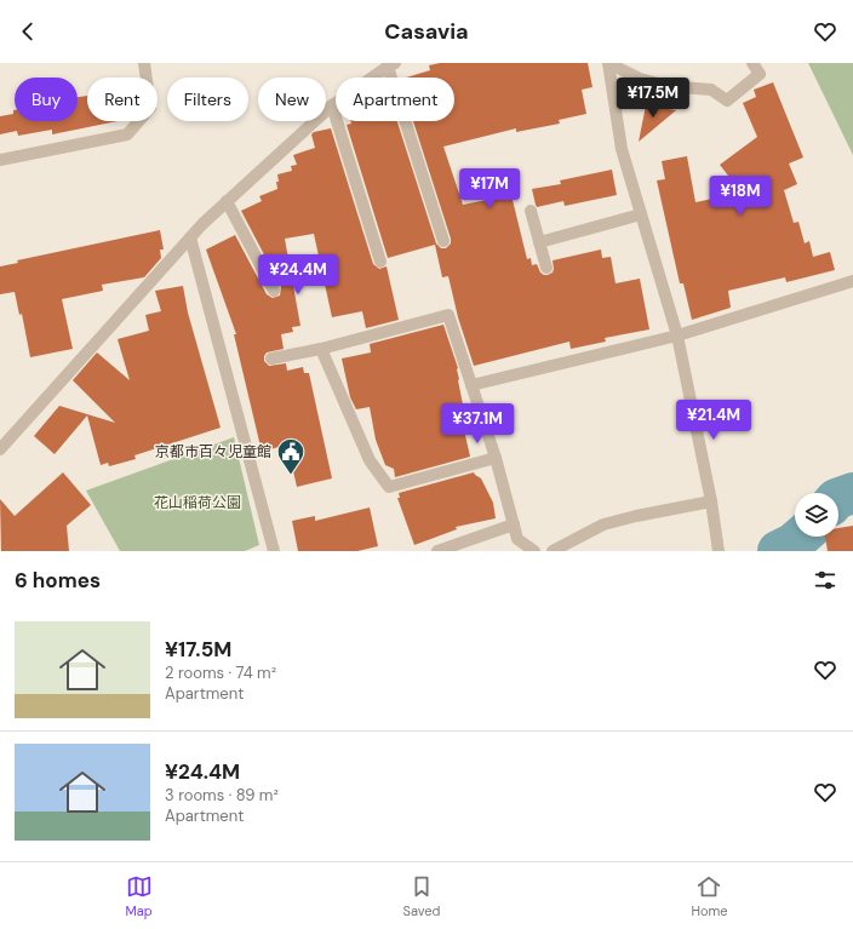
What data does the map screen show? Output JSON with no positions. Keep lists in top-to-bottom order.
{
  "parks": ["花山稲荷公園"],
  "places": {
    "public building": ["京都市百々児童館"]
  },
  "page": {
    "header": "Casavia",
    "price": [
      "¥17.5M",
      "¥17M",
      "¥18M",
      "¥24.4M",
      "¥21.4M",
      "¥37.1M"
    ],
    "chip": [
      "Buy",
      "Rent",
      "Filters",
      "New",
      "Apartment"
    ],
    "heading": "6 homes",
    "list": [
      {
        "name": "¥17.5M",
        "note": "2 rooms · 74 m² · Apartment"
      },
      {
        "name": "¥24.4M",
        "note": "3 rooms · 89 m² · Apartment"
      }
    ],
    "tabs": ["Map", "Saved", "Home"]
  }
}
